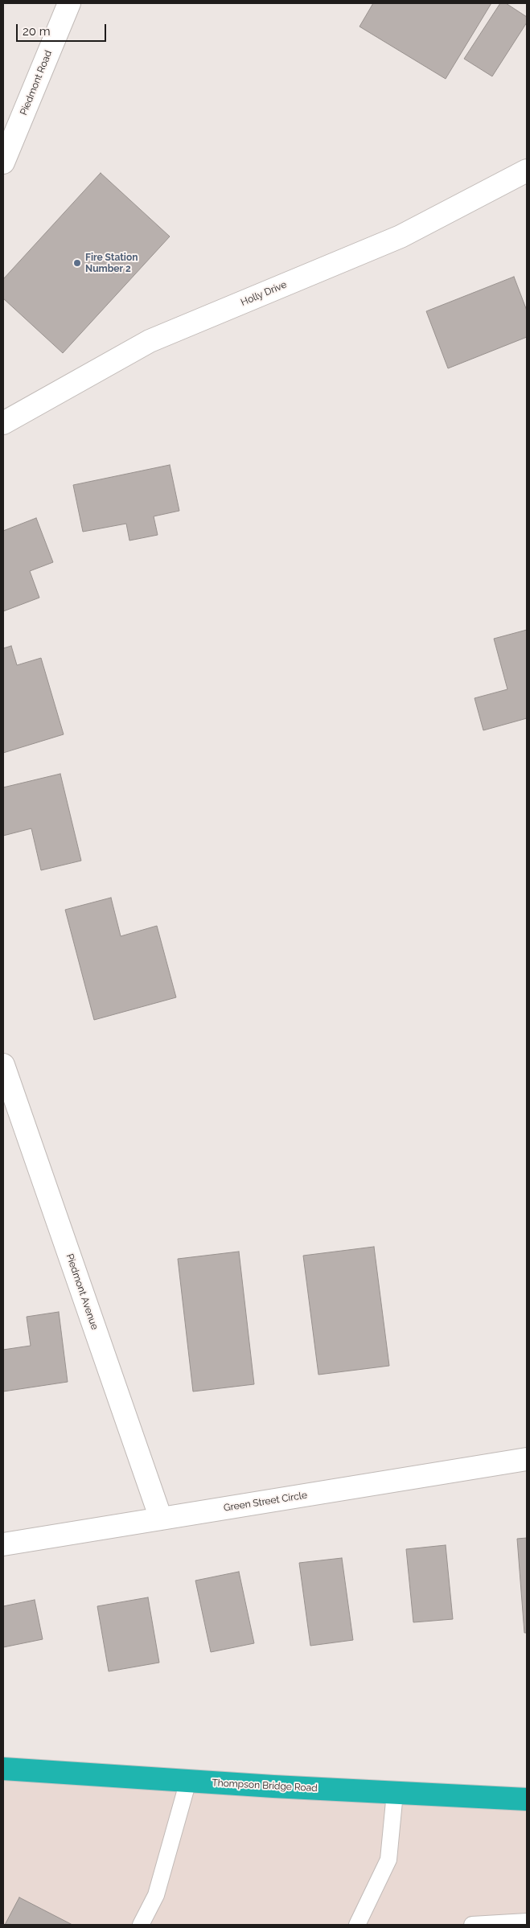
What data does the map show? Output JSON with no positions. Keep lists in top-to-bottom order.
{
  "streets": {
    "highway": ["Thompson Bridge Road"],
    "street": [
      "Piedmont Road",
      "Holly Drive",
      "Piedmont Avenue",
      "Green Street Circle"
    ]
  },
  "crossings": [
    ["Piedmont Avenue", "Green Street Circle"]
  ],
  "places": ["Fire Station Number 2"],
  "scale_bar": "20 m"
}
